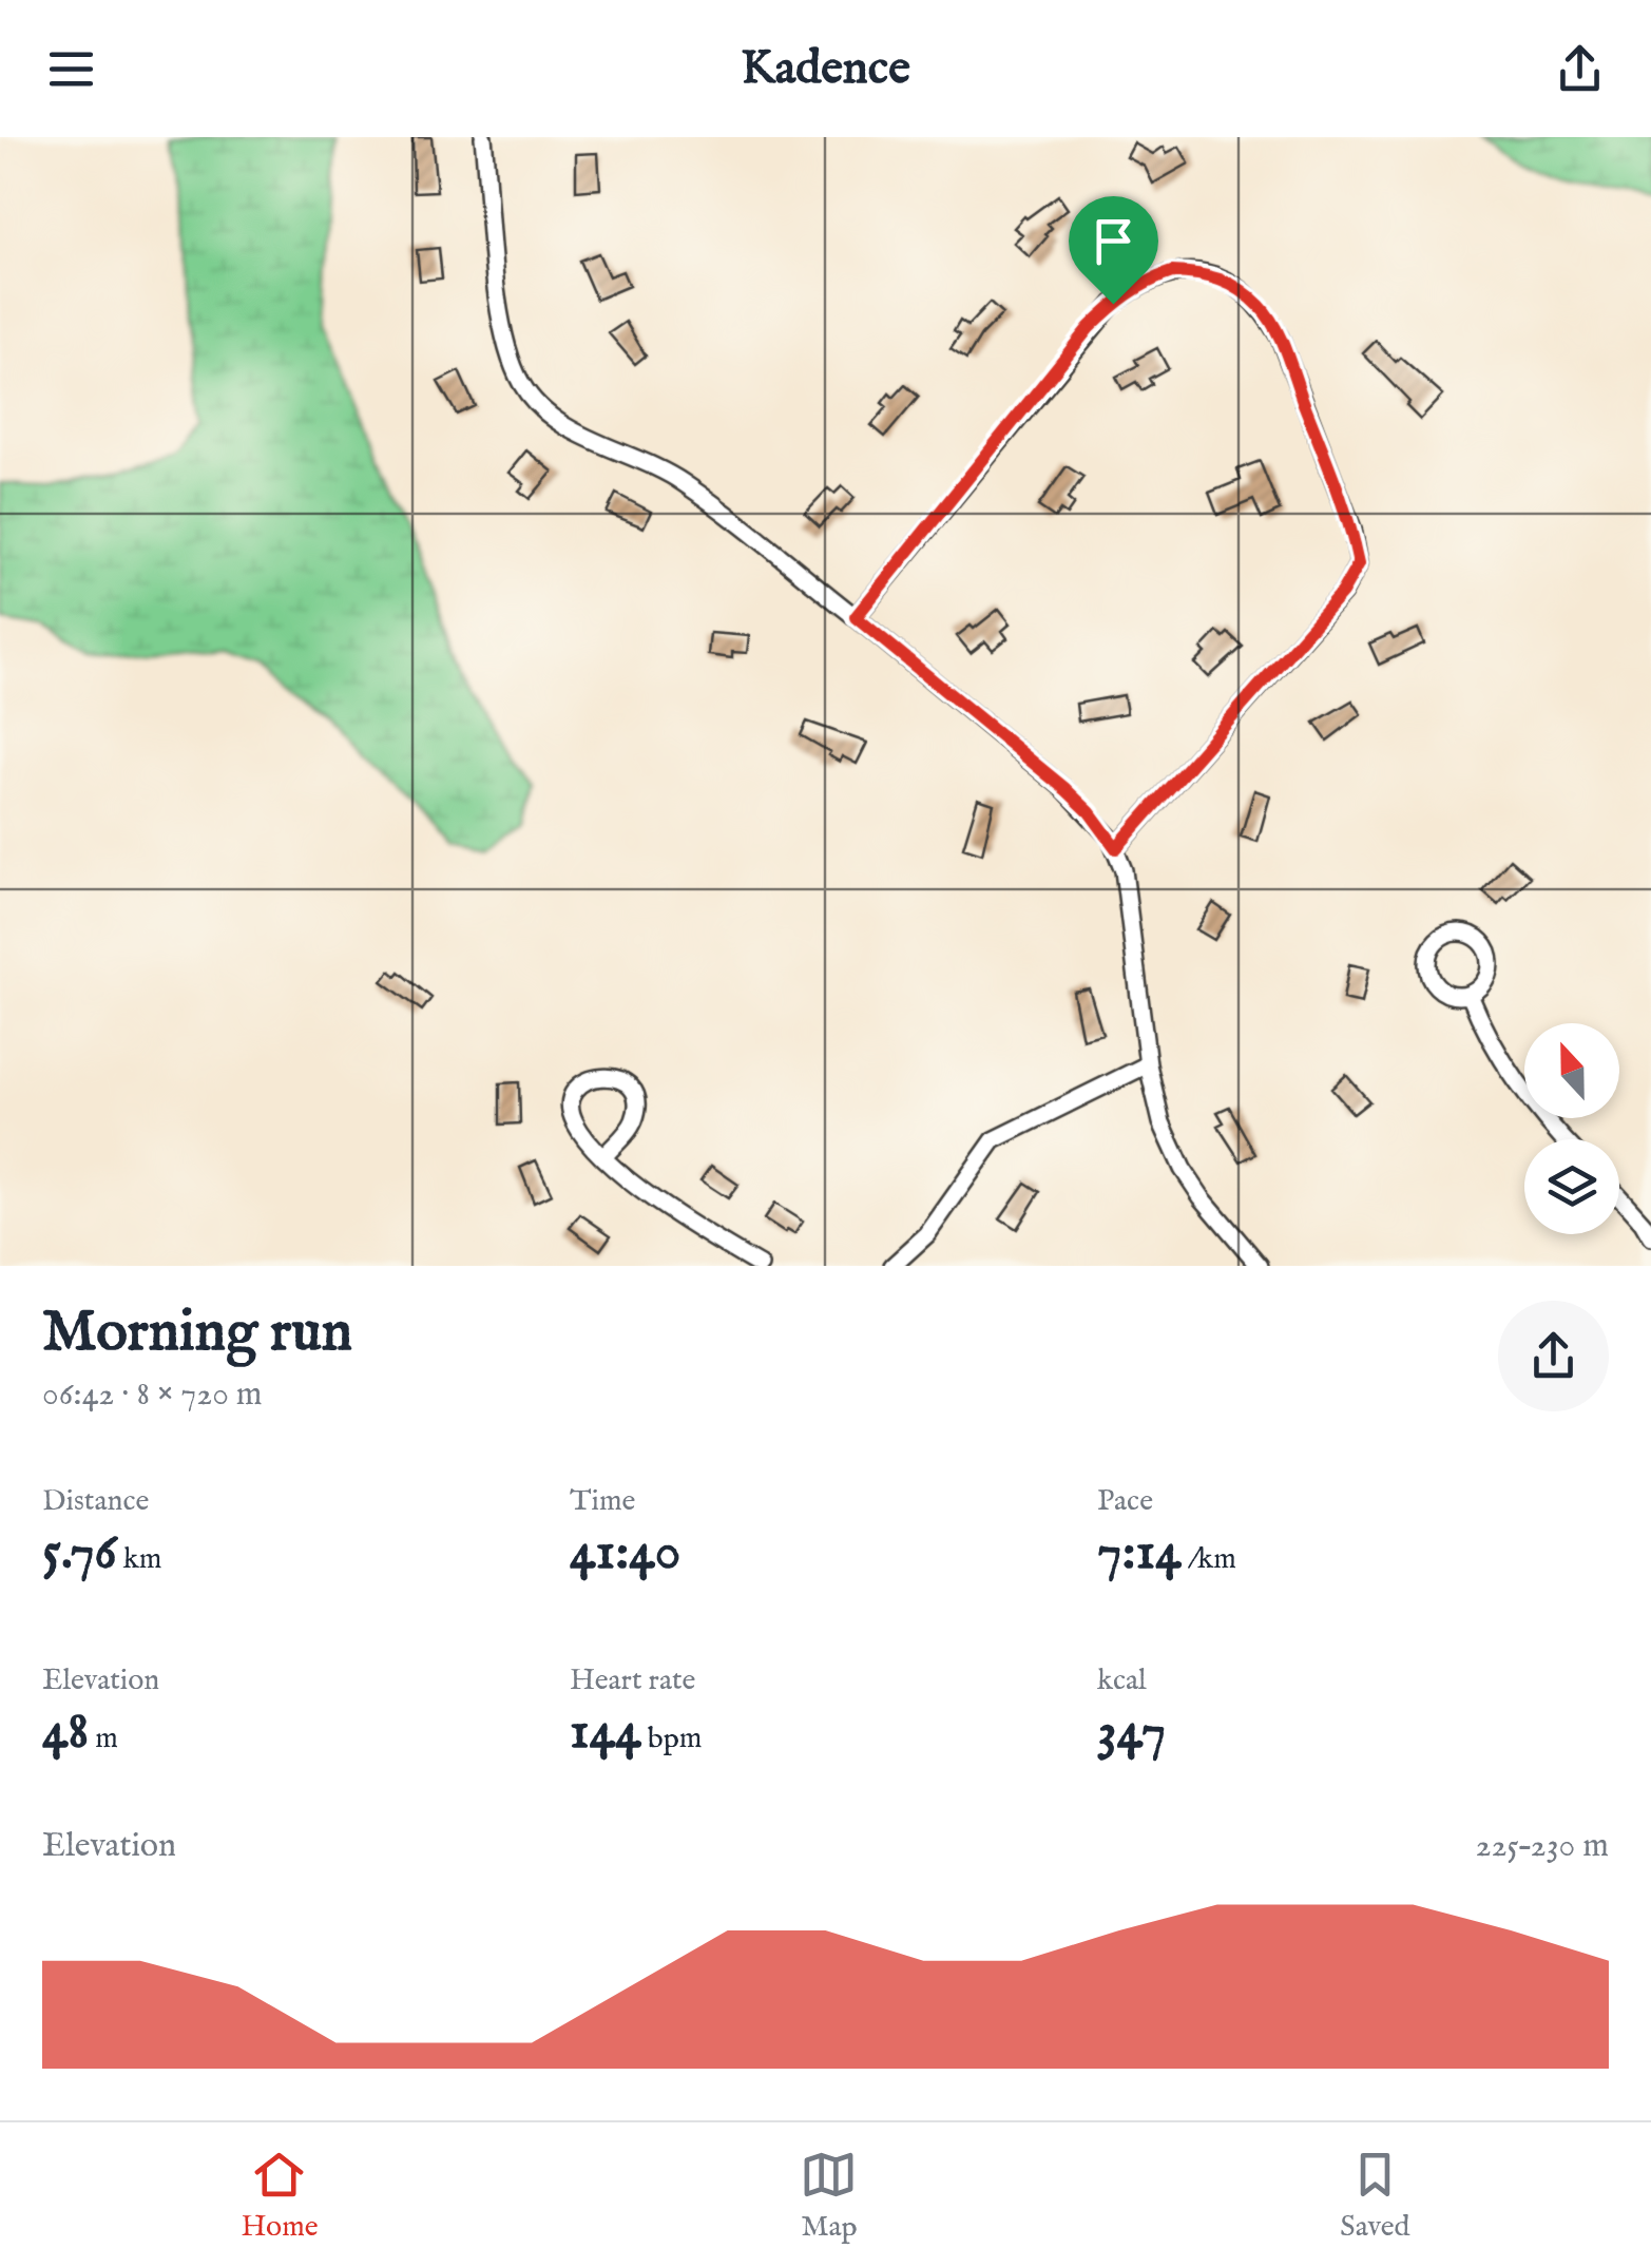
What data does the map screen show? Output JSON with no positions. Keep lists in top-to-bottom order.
{
  "north": "top",
  "page": {
    "header": "Kadence",
    "heading": ["Morning run", "06:42 · 8 × 720 m"],
    "stats": [
      ["Distance", "5.76 km"],
      ["Time", "41:40"],
      ["Pace", "7:14 /km"],
      ["Elevation", "48 m"],
      ["Heart rate", "144 bpm"],
      ["kcal", "347"]
    ],
    "chart": ["Elevation", "225–230 m"],
    "tabs": ["Home", "Map", "Saved"]
  }
}
